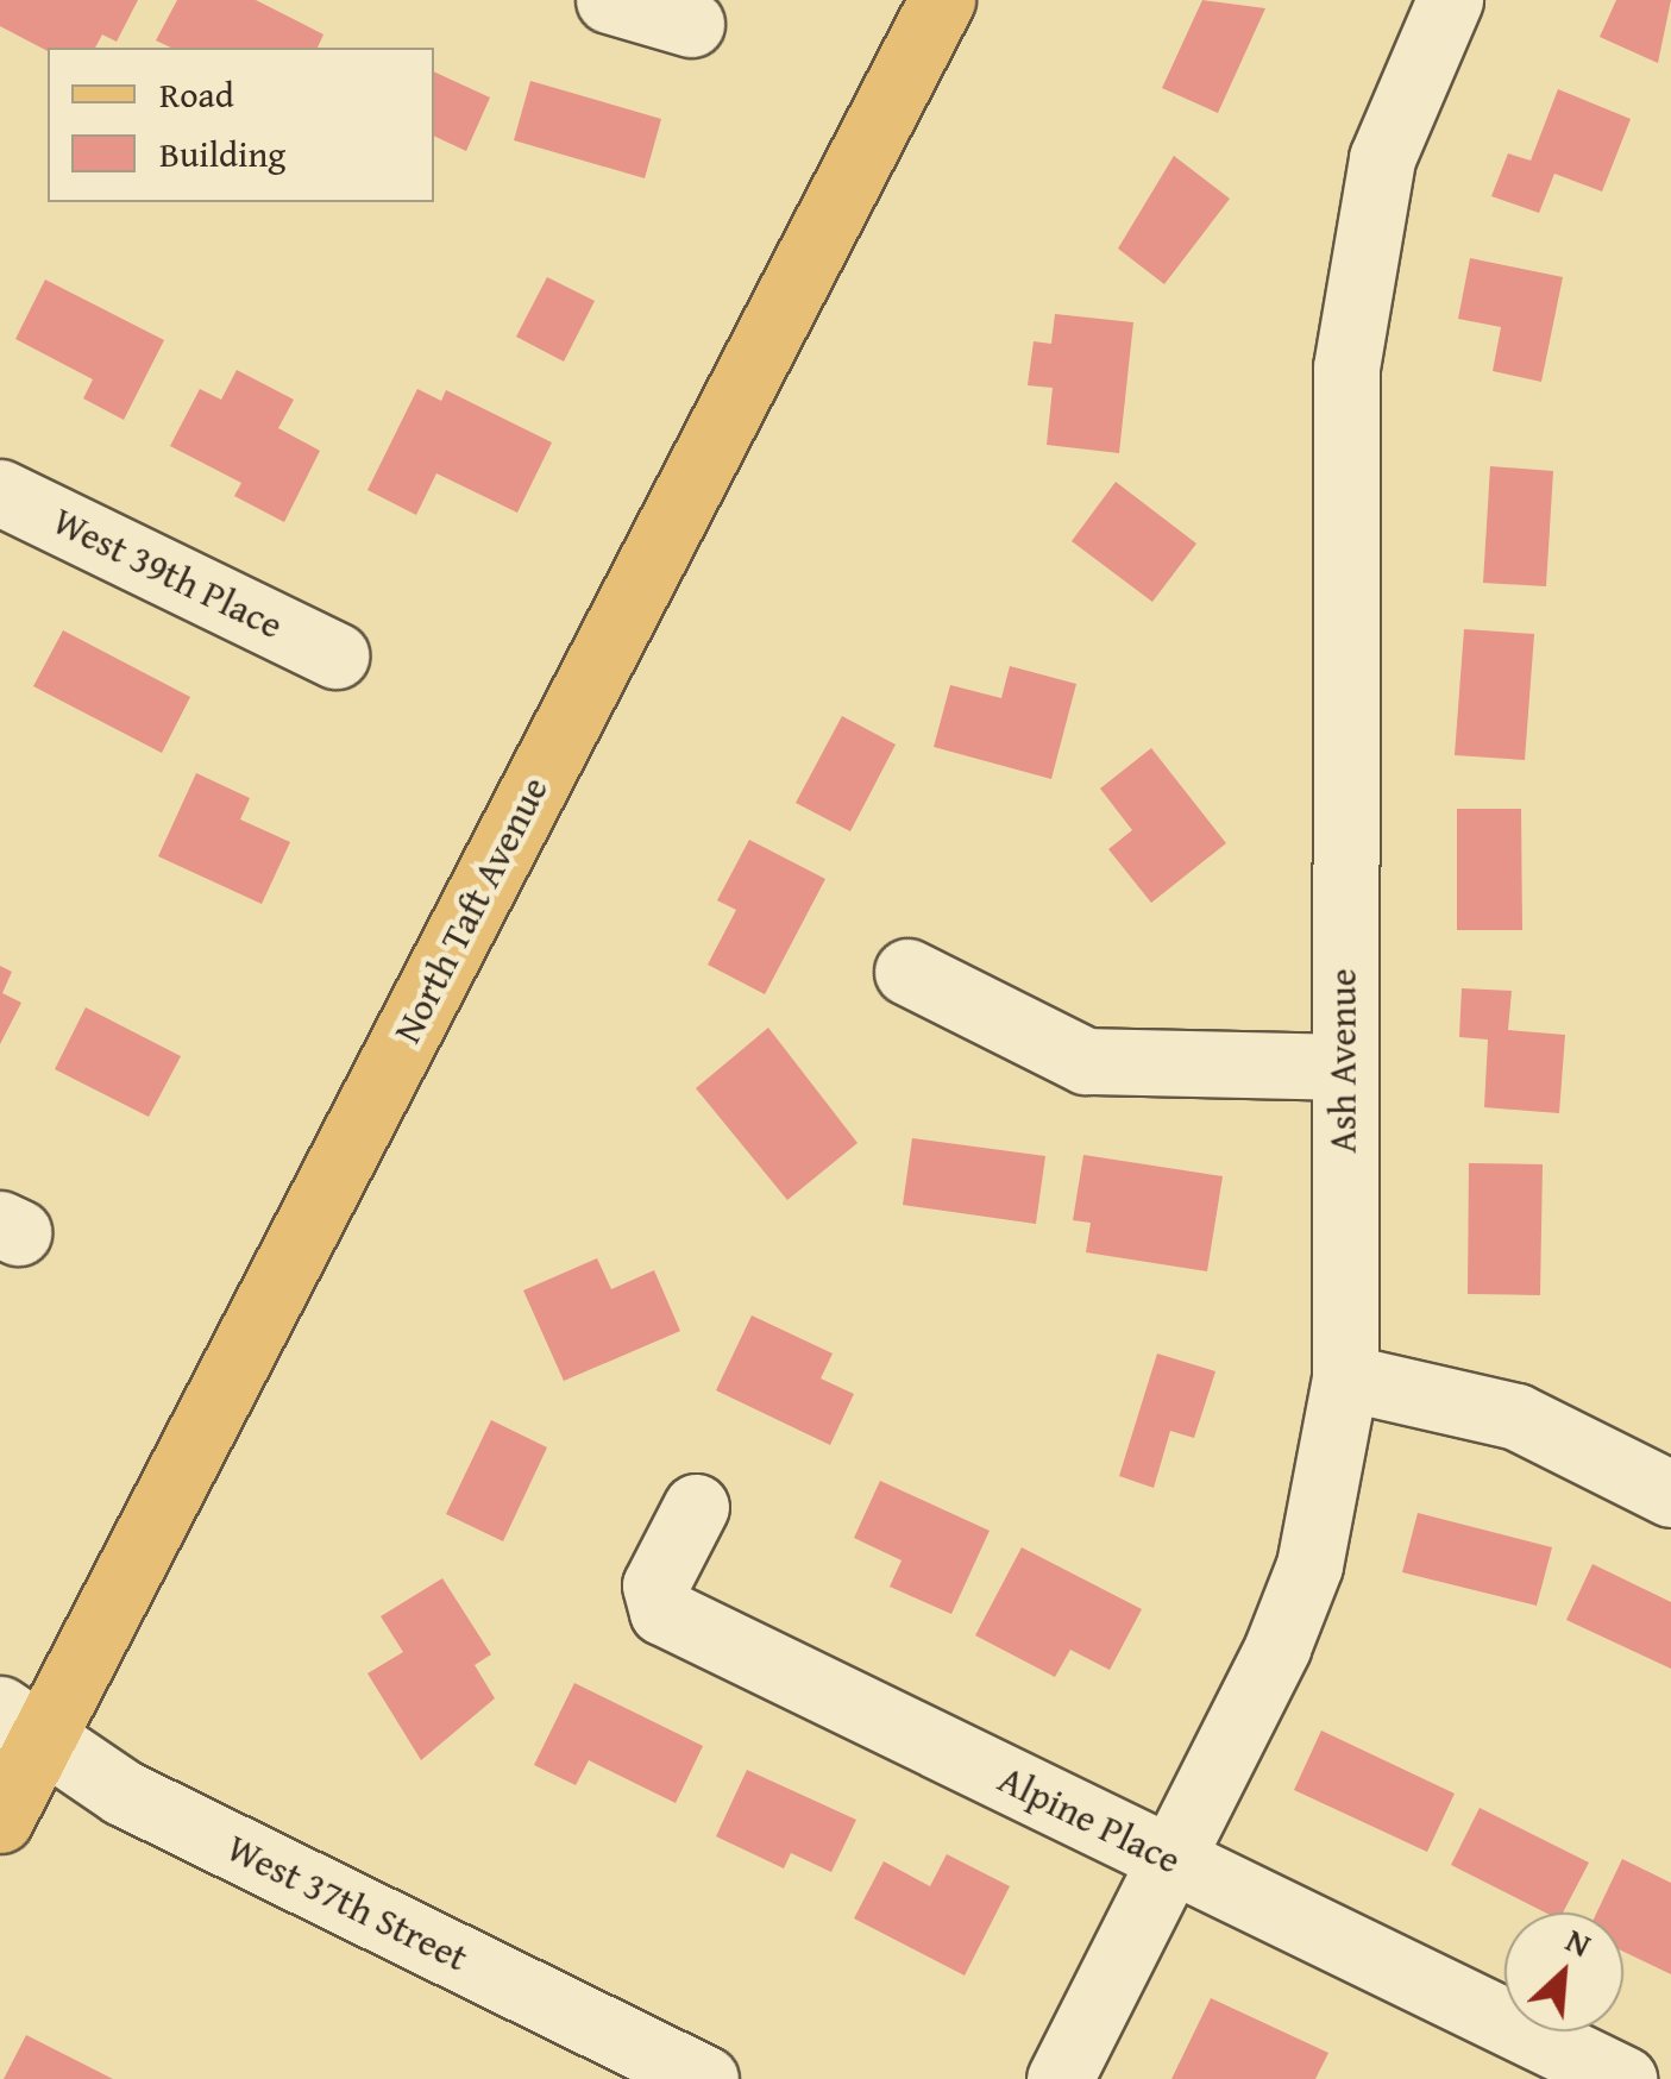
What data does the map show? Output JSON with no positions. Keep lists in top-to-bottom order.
{
  "streets": {
    "main road": ["North Taft Avenue"],
    "street": [
      "West 39th Place",
      "Ash Avenue",
      "Alpine Place",
      "West 37th Street"
    ]
  },
  "crossings": [
    ["North Taft Avenue", "West 37th Street"],
    ["Ash Avenue", "Alpine Place"]
  ],
  "legend": ["Road", "Building"],
  "north": "top right"
}
